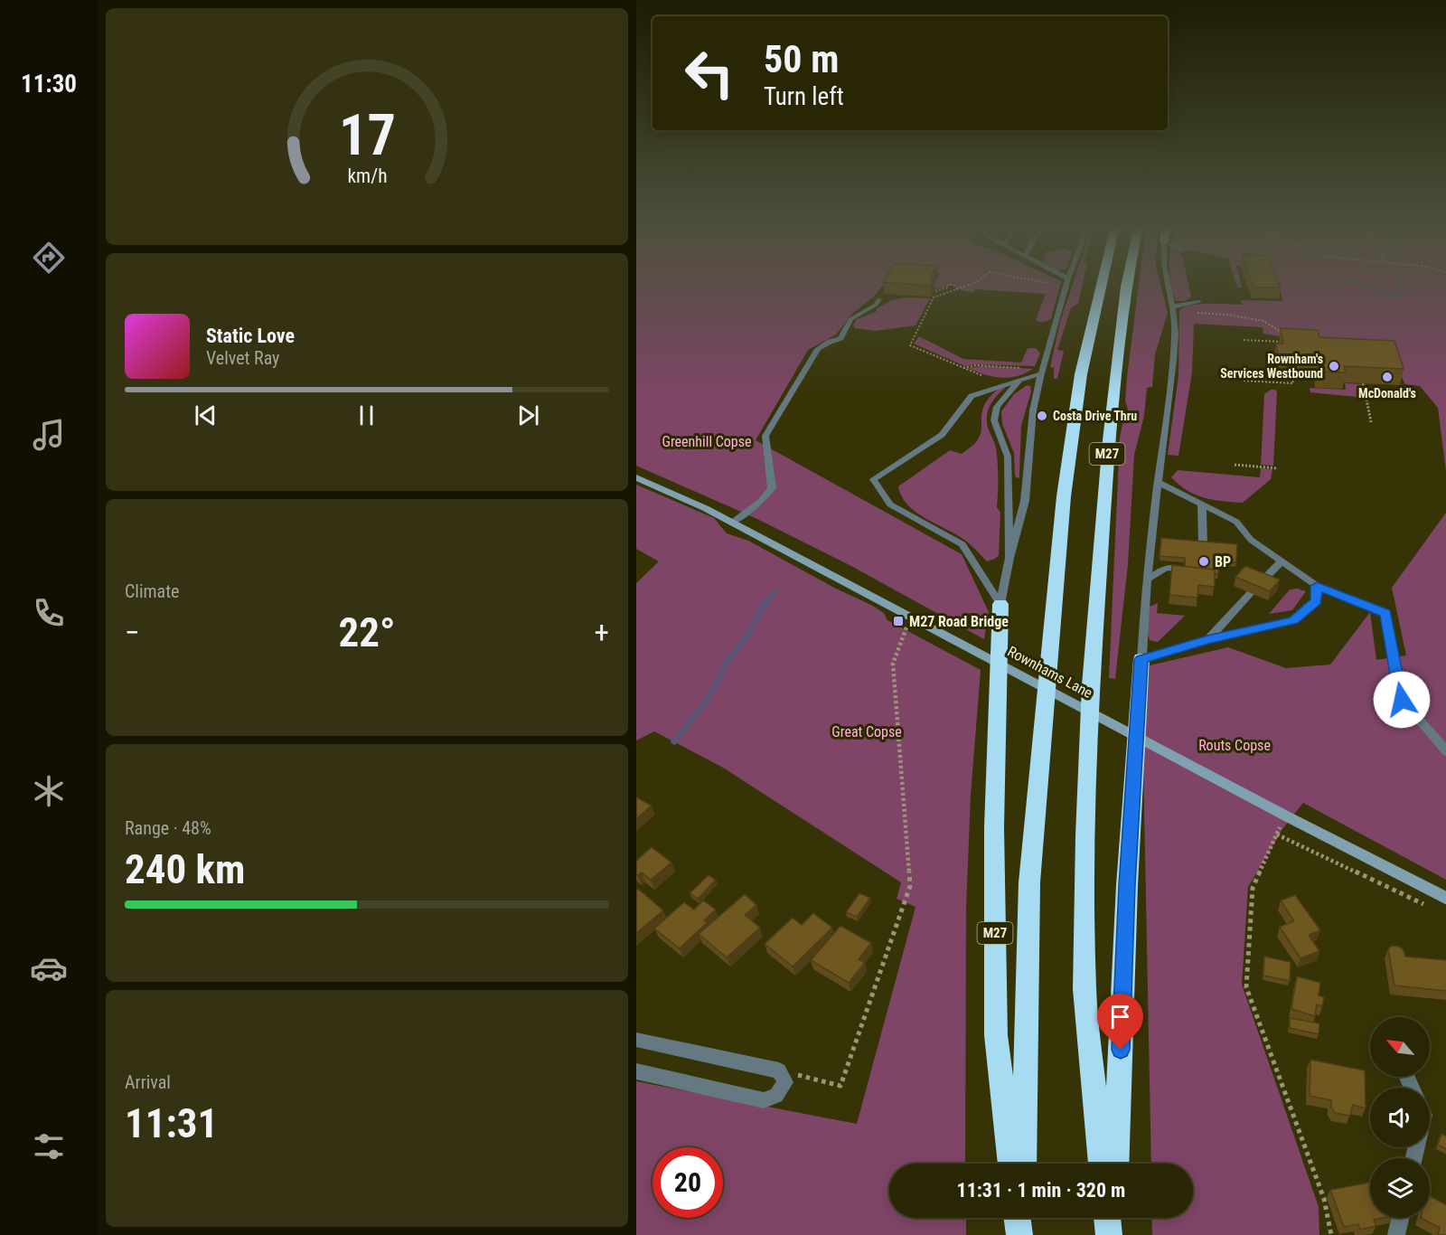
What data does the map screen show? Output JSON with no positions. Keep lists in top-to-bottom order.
{
  "streets": {
    "highway": ["M27"],
    "street": ["Rownhams Lane"]
  },
  "parks": ["Greenhill Copse", "Great Copse", "Routs Copse"],
  "places": {
    "other": [
      "Rownham's Services Westbound",
      "McDonald's",
      "Costa Drive Thru",
      "BP"
    ],
    "transit": ["M27 Road Bridge"]
  },
  "north": "top left",
  "page": {
    "tabs": "11:30",
    "turn": ["50 m", "Turn left"],
    "song": ["Static Love", "Velvet Ray"],
    "tile": [
      "Climate",
      ["Range · 48%", "240 km"],
      ["Arrival", "11:31"]
    ],
    "heat": ["−", "22°", "+"],
    "limit": "20",
    "trip": "11:31 · 1 min · 320 m",
    "gauge": ["17", "km/h"]
  }
}
